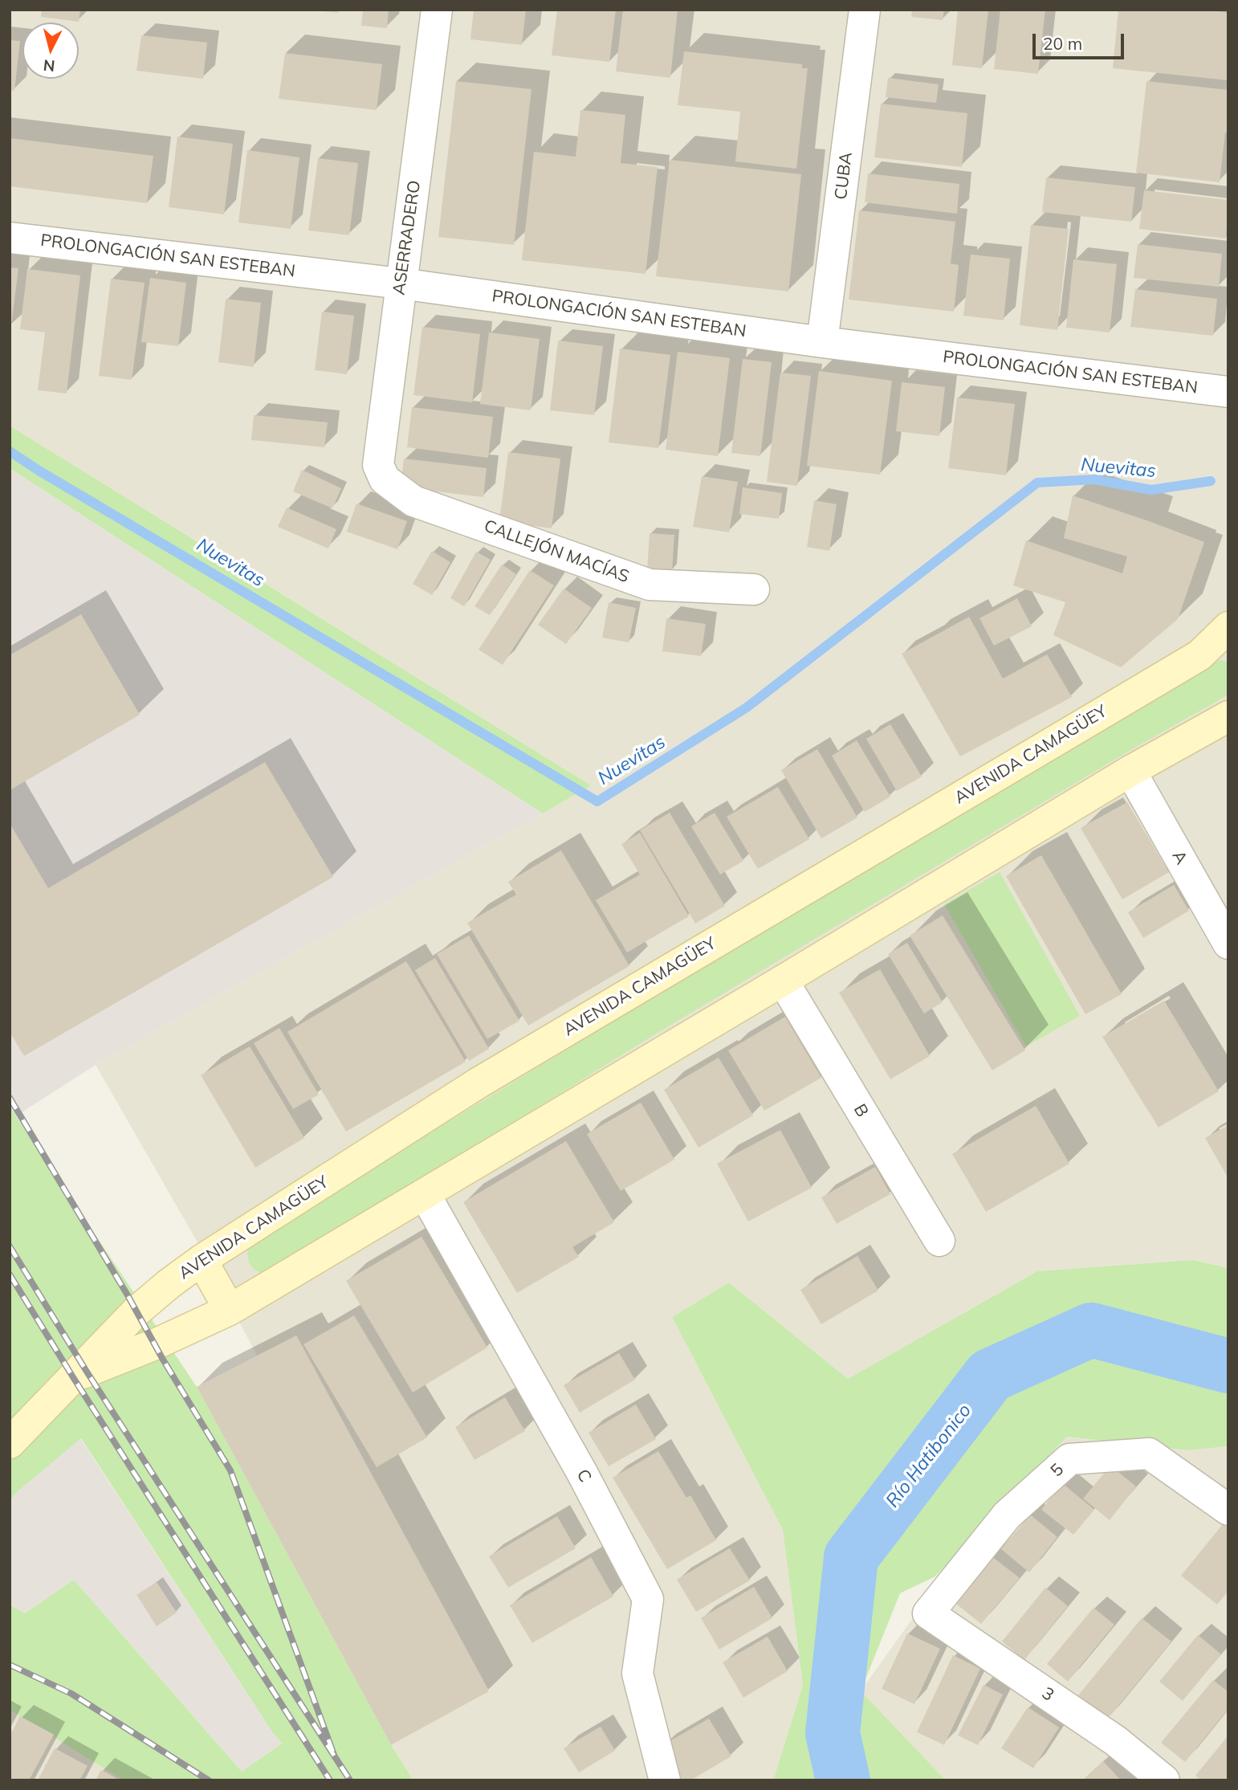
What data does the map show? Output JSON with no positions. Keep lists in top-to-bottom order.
{
  "streets": {
    "main road": ["AVENIDA CAMAGÜEY"],
    "street": [
      "CUBA",
      "ASERRADERO",
      "PROLONGACIÓN SAN ESTEBAN",
      "CALLEJÓN MACÍAS",
      "A",
      "B",
      "5",
      "C",
      "3"
    ]
  },
  "crossings": [
    ["CUBA", "PROLONGACIÓN SAN ESTEBAN"],
    ["ASERRADERO", "PROLONGACIÓN SAN ESTEBAN"],
    ["ASERRADERO", "CALLEJÓN MACÍAS"],
    ["AVENIDA CAMAGÜEY", "A"],
    ["AVENIDA CAMAGÜEY", "B"],
    ["AVENIDA CAMAGÜEY", "C"],
    ["5", "3"]
  ],
  "water": ["Nuevitas", "Río Hatibonico"],
  "scale_bar": "20 m",
  "north": "bottom"
}
